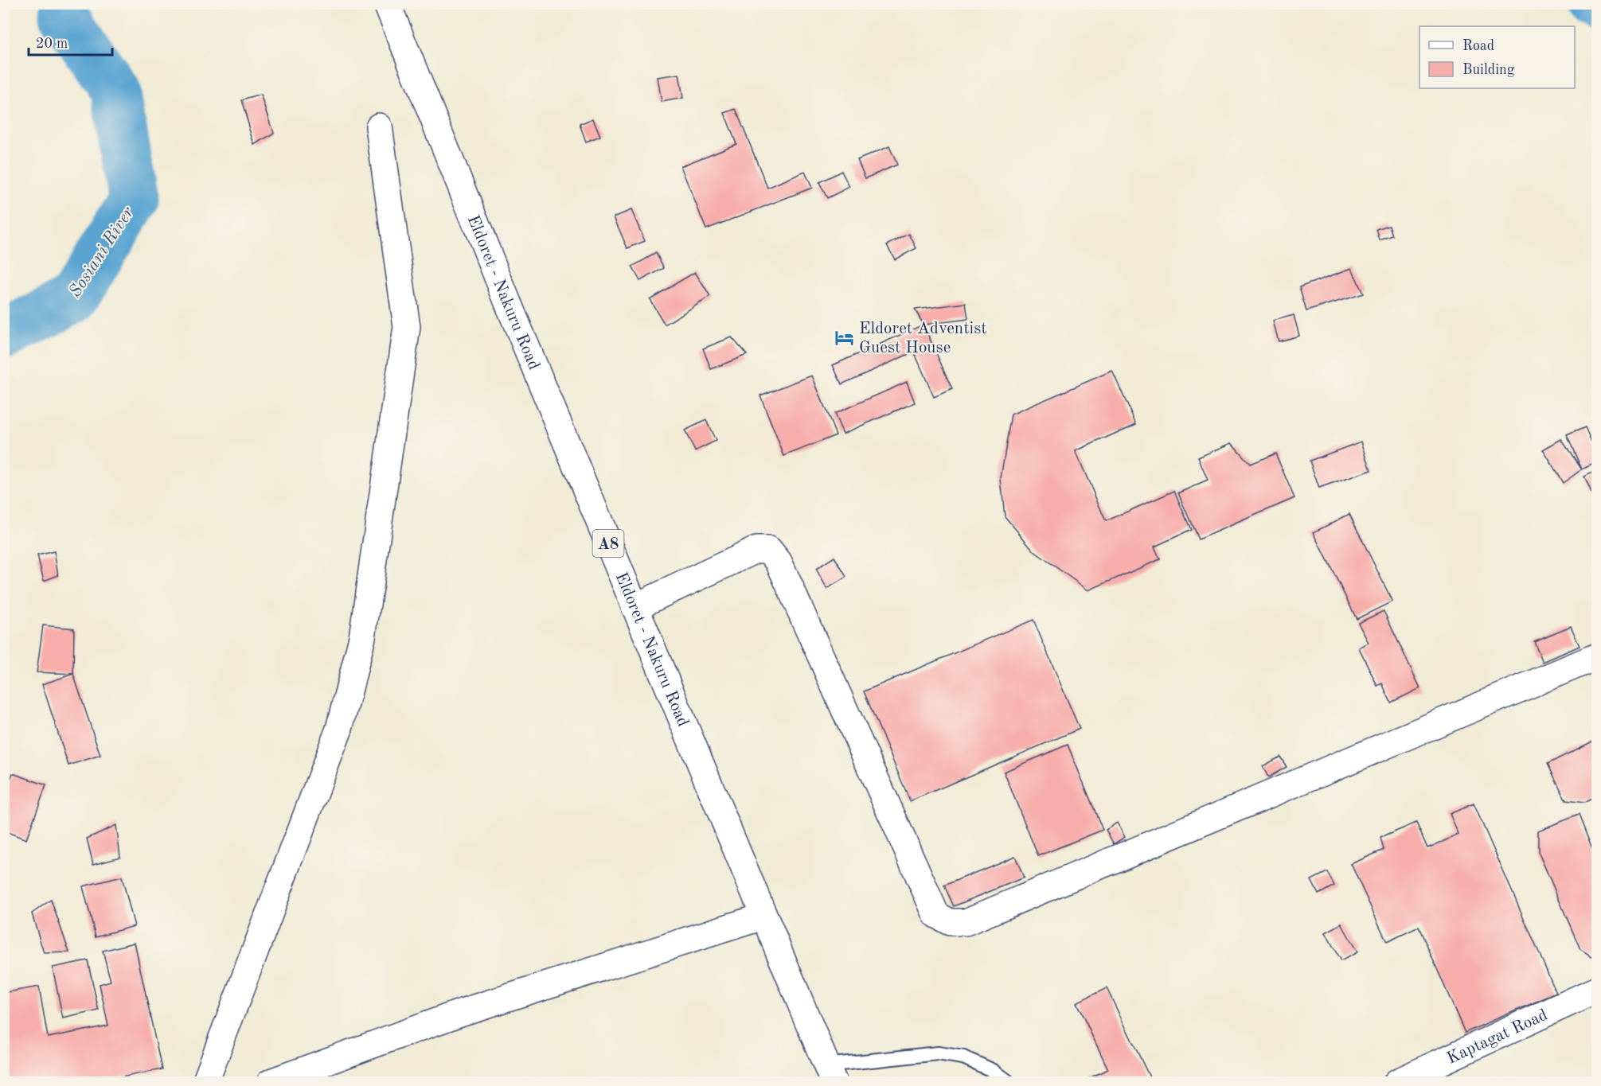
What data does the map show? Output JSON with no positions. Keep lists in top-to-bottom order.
{
  "streets": {
    "main road": ["Eldoret - Nakuru Road", "A8", "Kaptagat Road"]
  },
  "water": ["Sosiani River"],
  "places": {
    "hotel": ["Eldoret Adventist Guest House"]
  },
  "legend": ["Road", "Building"],
  "scale_bar": "20 m"
}
